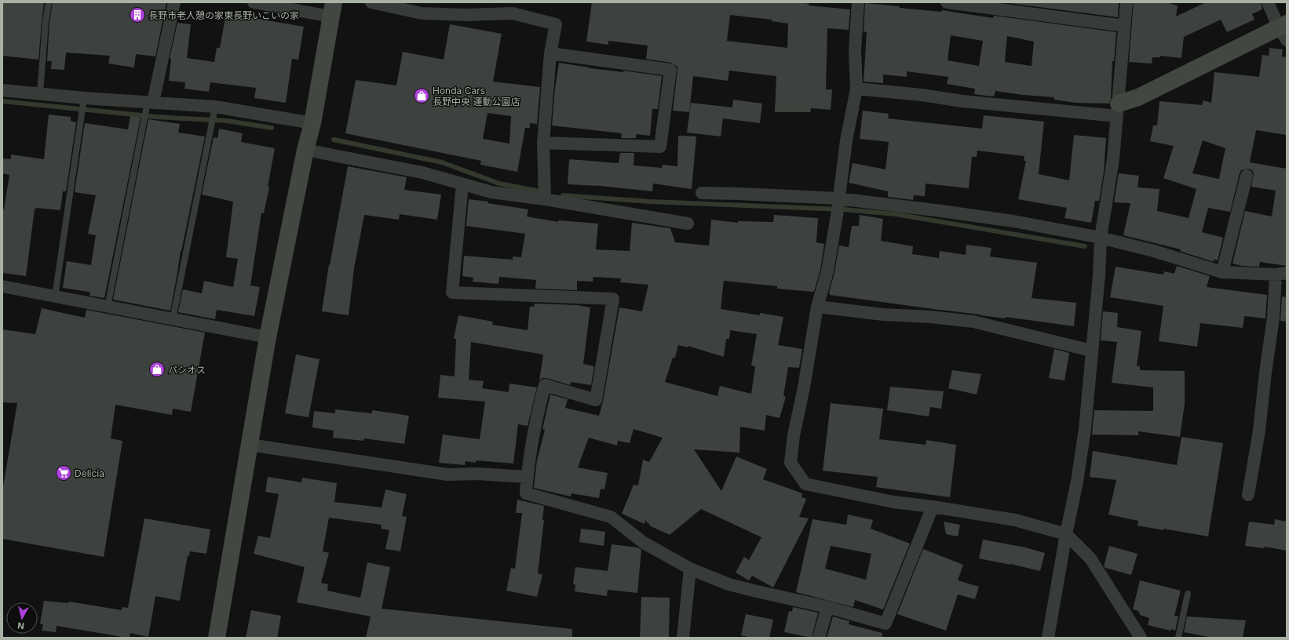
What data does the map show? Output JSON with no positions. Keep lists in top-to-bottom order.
{
  "places": {
    "building": ["長野市老人憩の家東長野いこいの家"],
    "shop": ["Honda Cars 長野中央 運動公園店", "パシオス"],
    "supermarket": ["Delicia"]
  },
  "north": "bottom"
}
